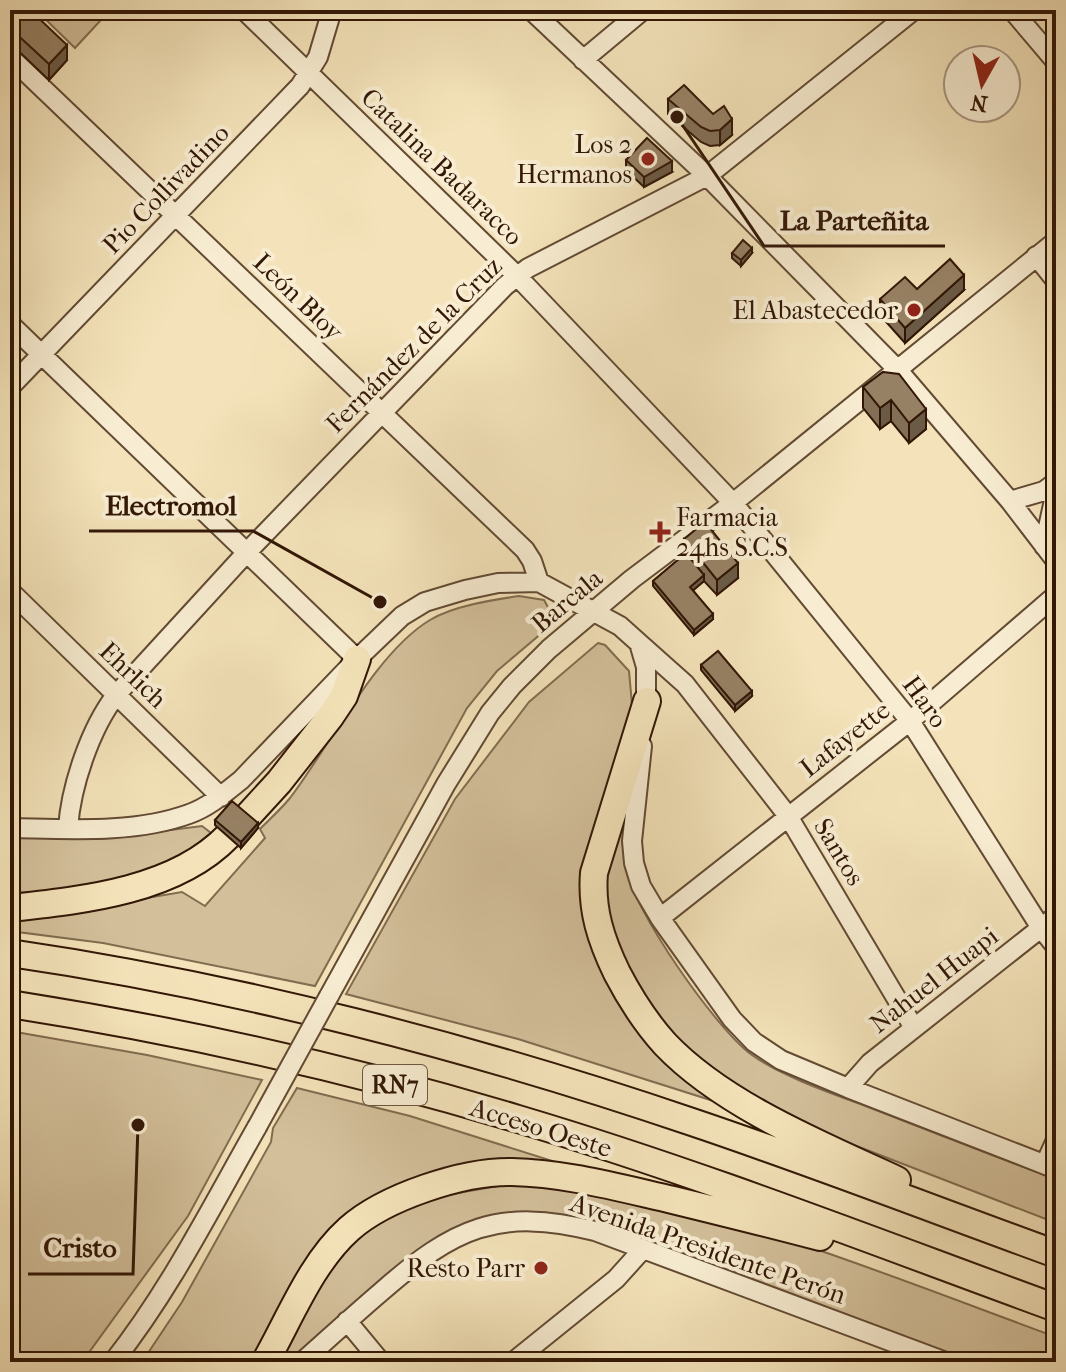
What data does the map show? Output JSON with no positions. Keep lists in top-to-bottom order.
{
  "streets": {
    "highway": ["RN7", "Acceso Oeste"],
    "street": [
      "Catalina Badaracco",
      "Pio Collivadino",
      "León Bloy",
      "Fernández de la Cruz",
      "Barcala",
      "Ehrlich",
      "Haro",
      "Lafayette",
      "Santos",
      "Nahuel Huapi",
      "Avenida Presidente Perón"
    ]
  },
  "crossings": [
    ["Catalina Badaracco", "Pio Collivadino"],
    ["Catalina Badaracco", "Fernández de la Cruz"],
    ["Catalina Badaracco", "Barcala"],
    ["Catalina Badaracco", "Haro"],
    ["Pio Collivadino", "León Bloy"],
    ["León Bloy", "Fernández de la Cruz"],
    ["Fernández de la Cruz", "Ehrlich"],
    ["Barcala", "Haro"],
    ["Haro", "Lafayette"],
    ["Haro", "Nahuel Huapi"],
    ["Lafayette", "Santos"],
    ["Santos", "Nahuel Huapi"]
  ],
  "places": {
    "other": [
      "La Parteñita",
      "Los 2 Hermanos",
      "El Abastecedor",
      "Electromol",
      "Cristo",
      "Resto Parr"
    ],
    "health": ["Farmacia 24hs S.C.S"]
  },
  "north": "bottom"
}
